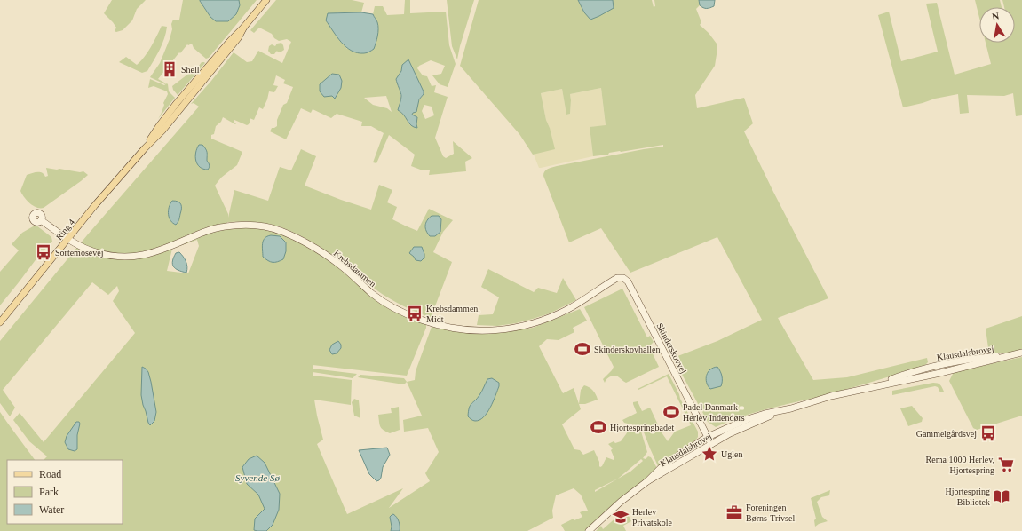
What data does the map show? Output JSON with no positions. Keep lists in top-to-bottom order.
{
  "streets": {
    "main road": ["Ring 4"],
    "street": ["Krebsdammen", "Skinderskovvej", "Klausdalsbrovej"]
  },
  "crossings": [
    ["Ring 4", "Krebsdammen"],
    ["Krebsdammen", "Skinderskovvej"],
    ["Skinderskovvej", "Klausdalsbrovej"]
  ],
  "water": ["Syvende Sø"],
  "places": {
    "building": ["Shell"],
    "bus stop": ["Sortemosevej", "Krebsdammen, Midt", "Gammelgårdsvej"],
    "sports": ["Skinderskovhallen", "Padel Danmark - Herlev Indendørs", "Hjortespringbadet"],
    "place": ["Uglen"],
    "supermarket": ["Rema 1000 Herlev, Hjortespring"],
    "library": ["Hjortespring Bibliotek"],
    "office": ["Foreningen Børns-Trivsel"],
    "school or university": ["Herlev Privatskole"]
  },
  "legend": ["Road", "Park", "Water"],
  "north": "top"
}
